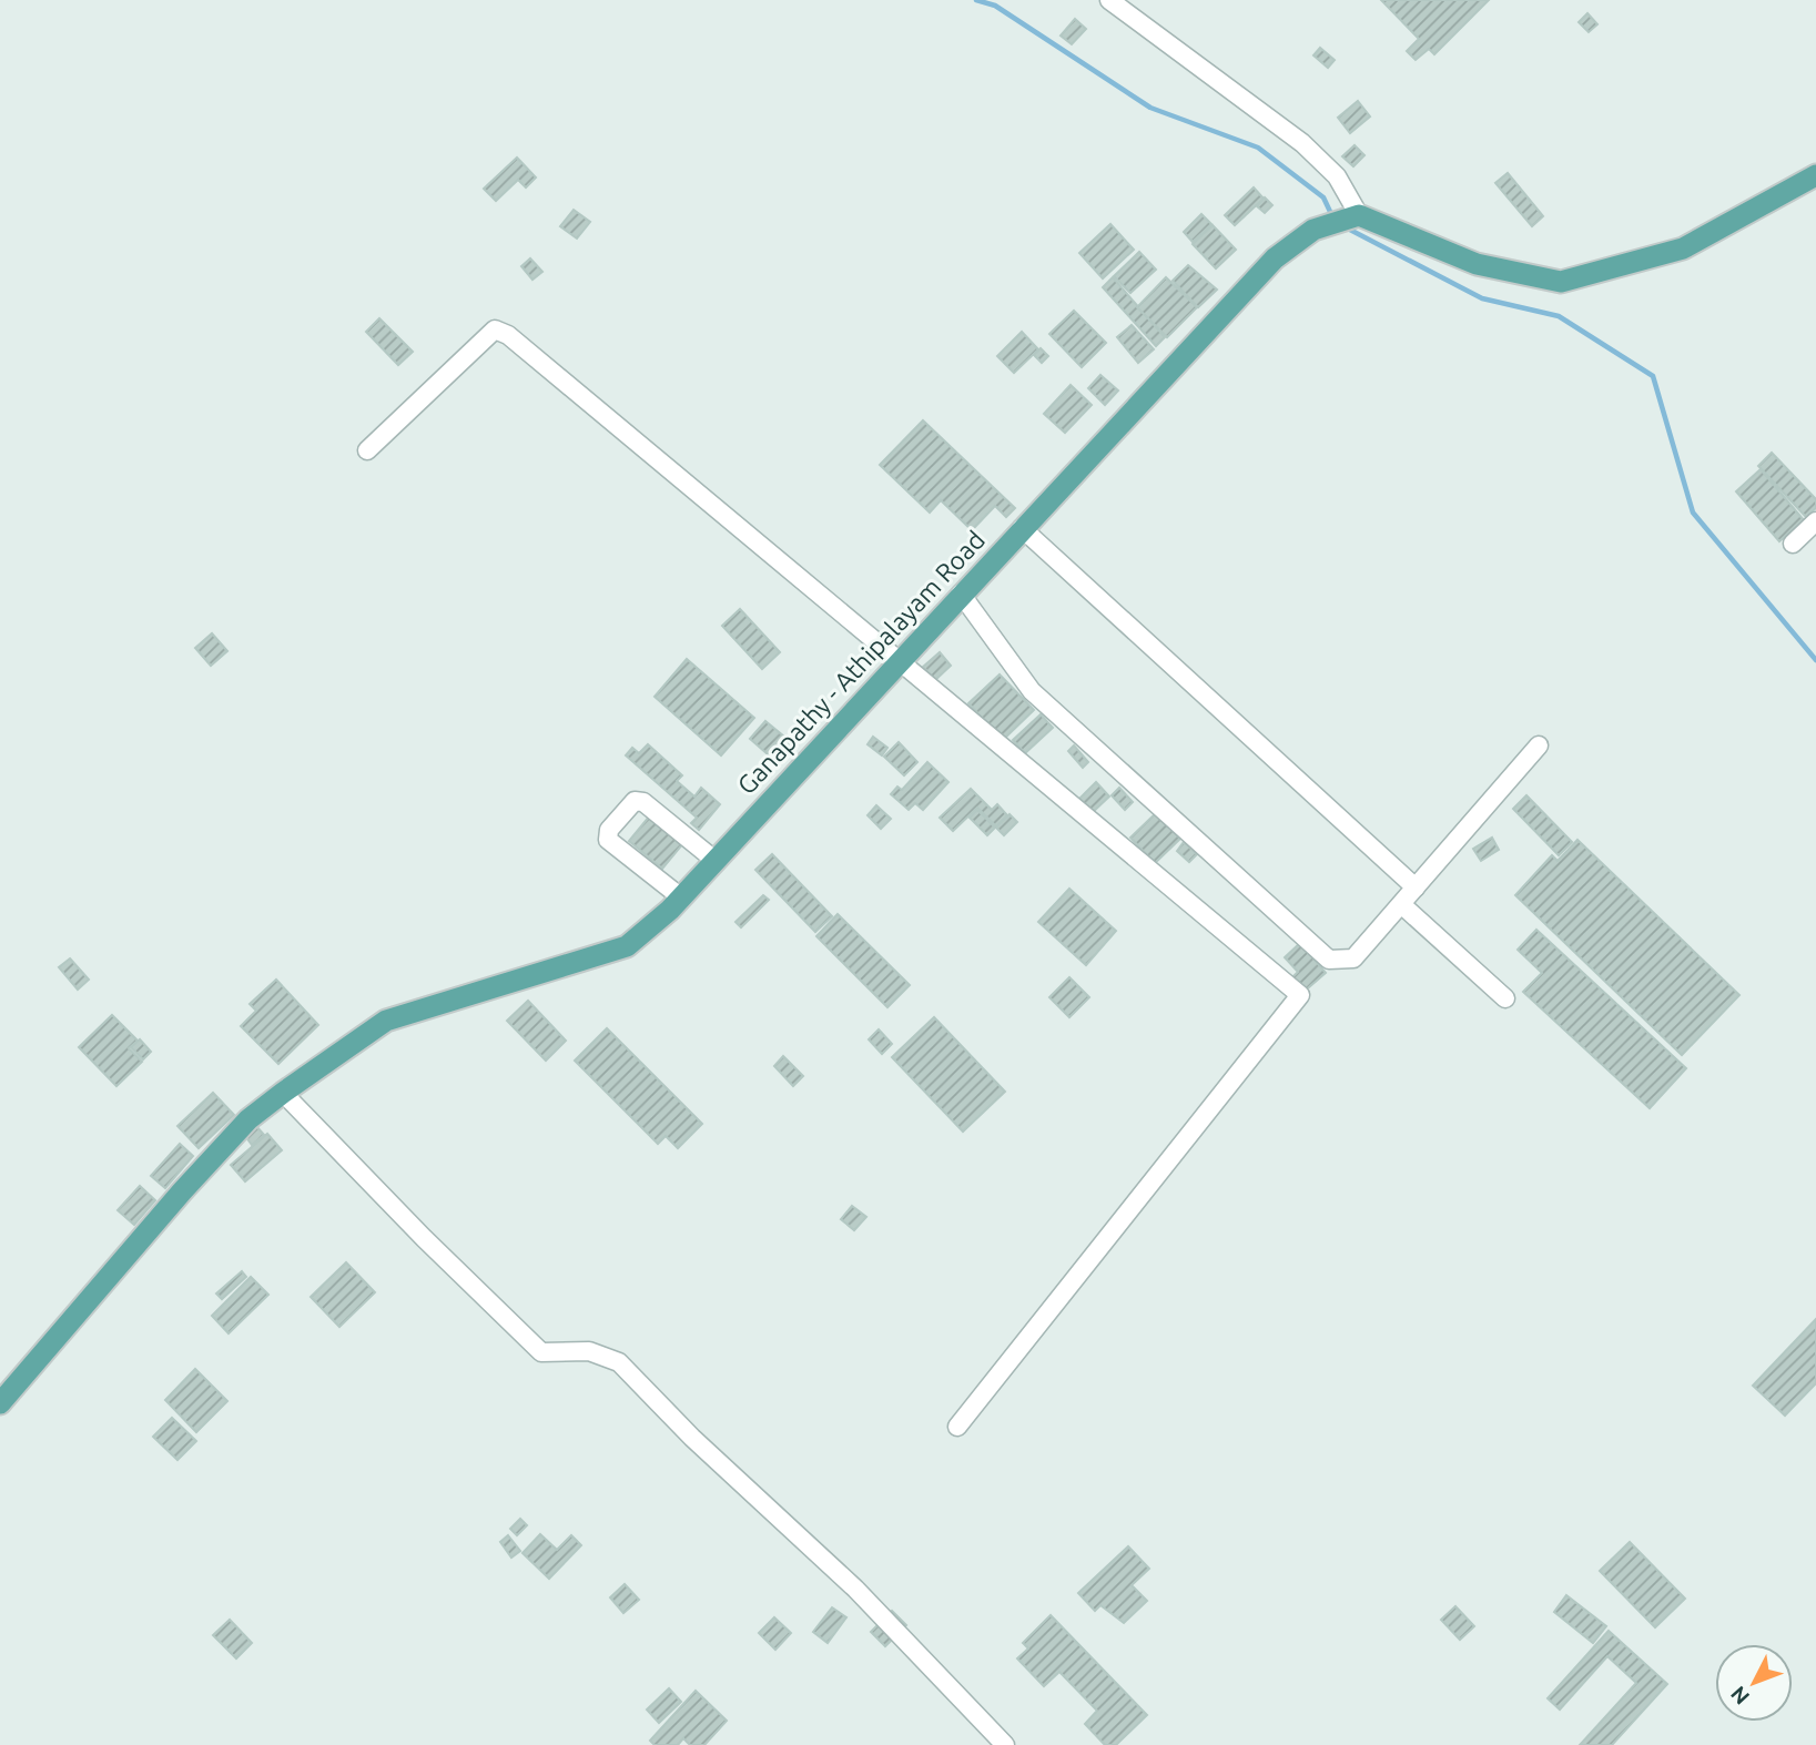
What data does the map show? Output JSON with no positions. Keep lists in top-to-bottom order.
{
  "streets": {
    "main road": ["Ganapathy - Athipalayam Road"]
  },
  "north": "bottom left"
}
